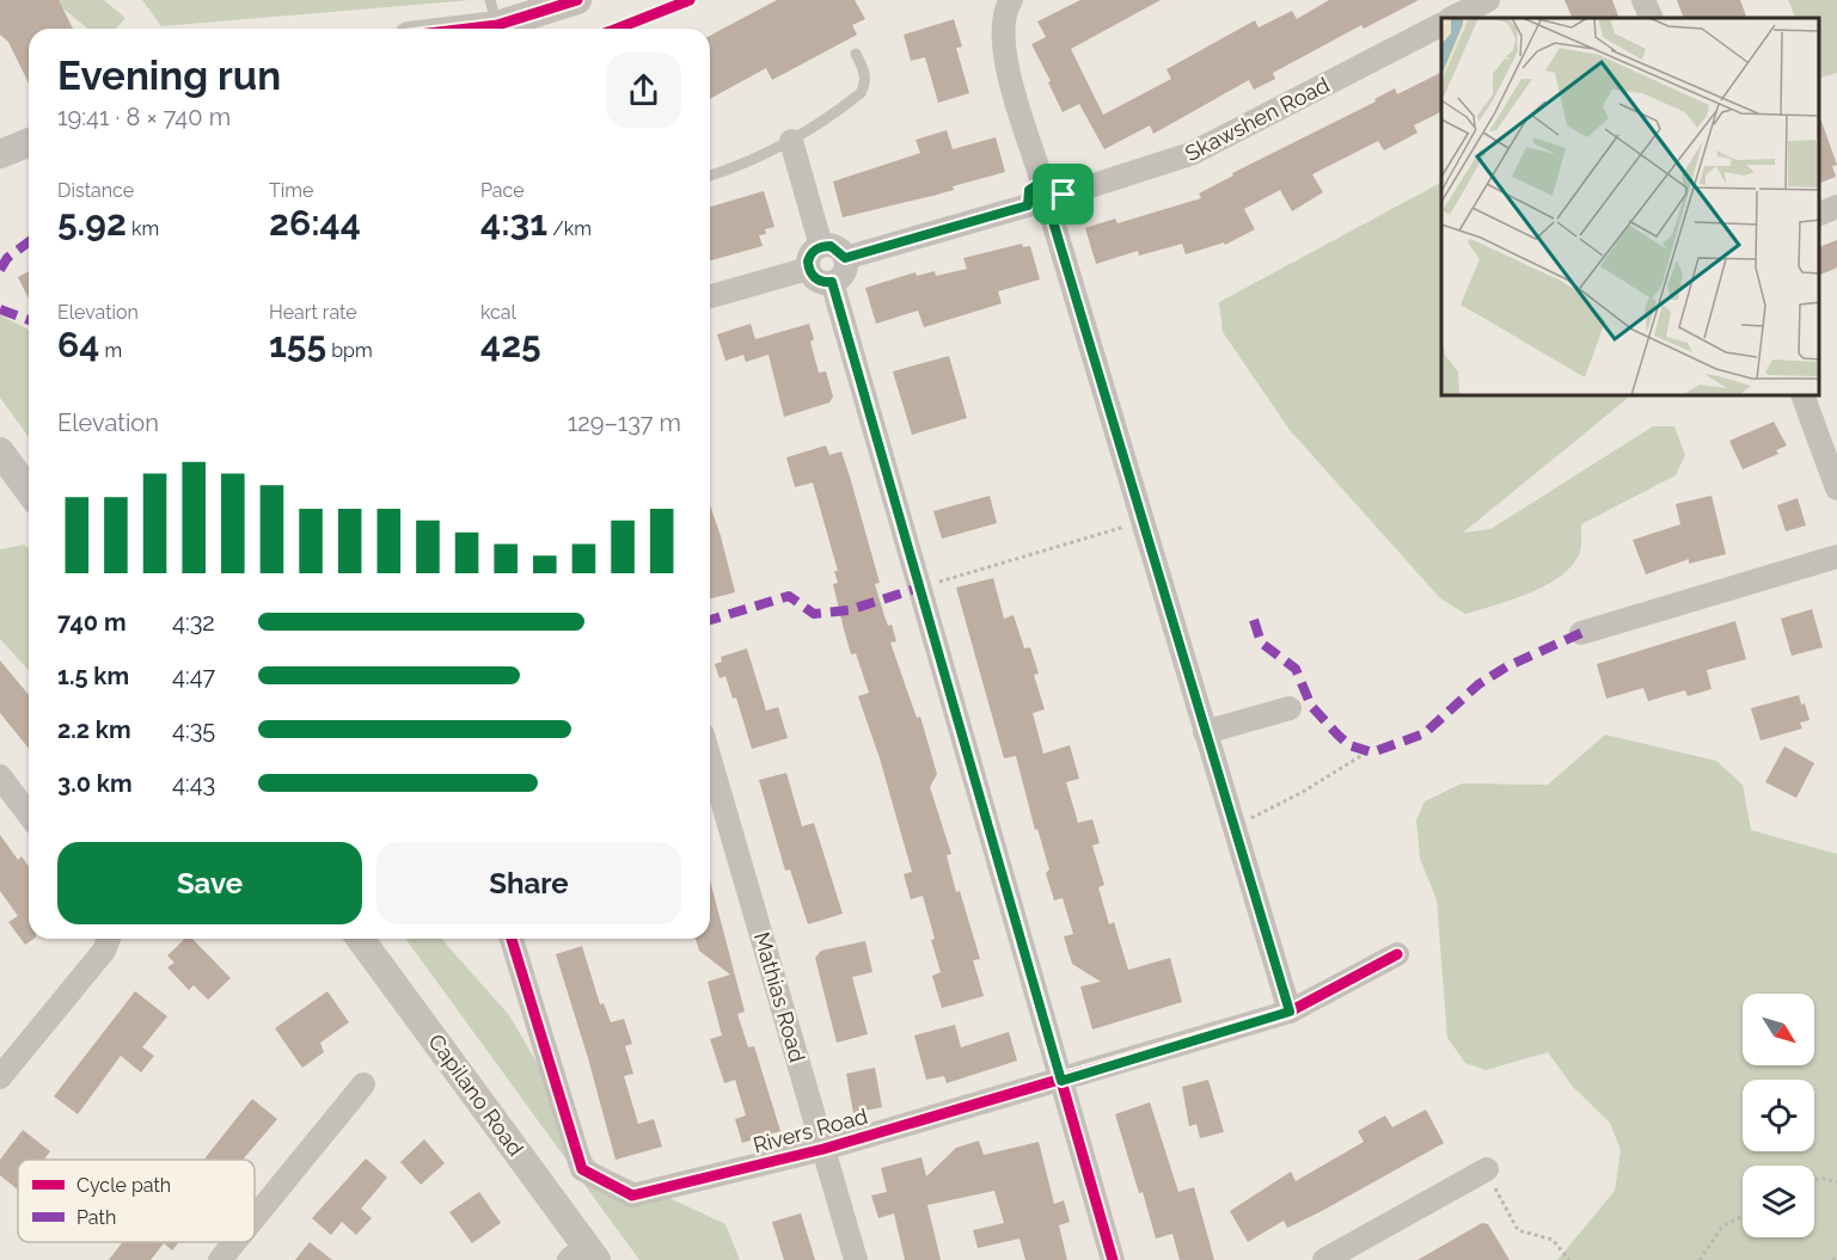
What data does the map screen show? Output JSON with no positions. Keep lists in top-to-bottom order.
{
  "streets": {
    "street": [
      "Skawshen Road",
      "Mathias Road",
      "Capilano Road",
      "Rivers Road"
    ]
  },
  "crossings": [
    ["Mathias Road", "Rivers Road"]
  ],
  "legend": ["Cycle path", "Path"],
  "north": "bottom right",
  "page": {
    "heading": ["Evening run", "19:41 · 8 × 740 m"],
    "stats": [
      ["Distance", "5.92 km"],
      ["Time", "26:44"],
      ["Pace", "4:31 /km"],
      ["Elevation", "64 m"],
      ["Heart rate", "155 bpm"],
      ["kcal", "425"]
    ],
    "chart": ["Elevation", "129–137 m"],
    "list": [
      {
        "name": "740 m",
        "note": "4:32"
      },
      {
        "name": "1.5 km",
        "note": "4:47"
      },
      {
        "name": "2.2 km",
        "note": "4:35"
      },
      {
        "name": "3.0 km",
        "note": "4:43"
      }
    ],
    "buttons": ["Save", "Share"]
  }
}
